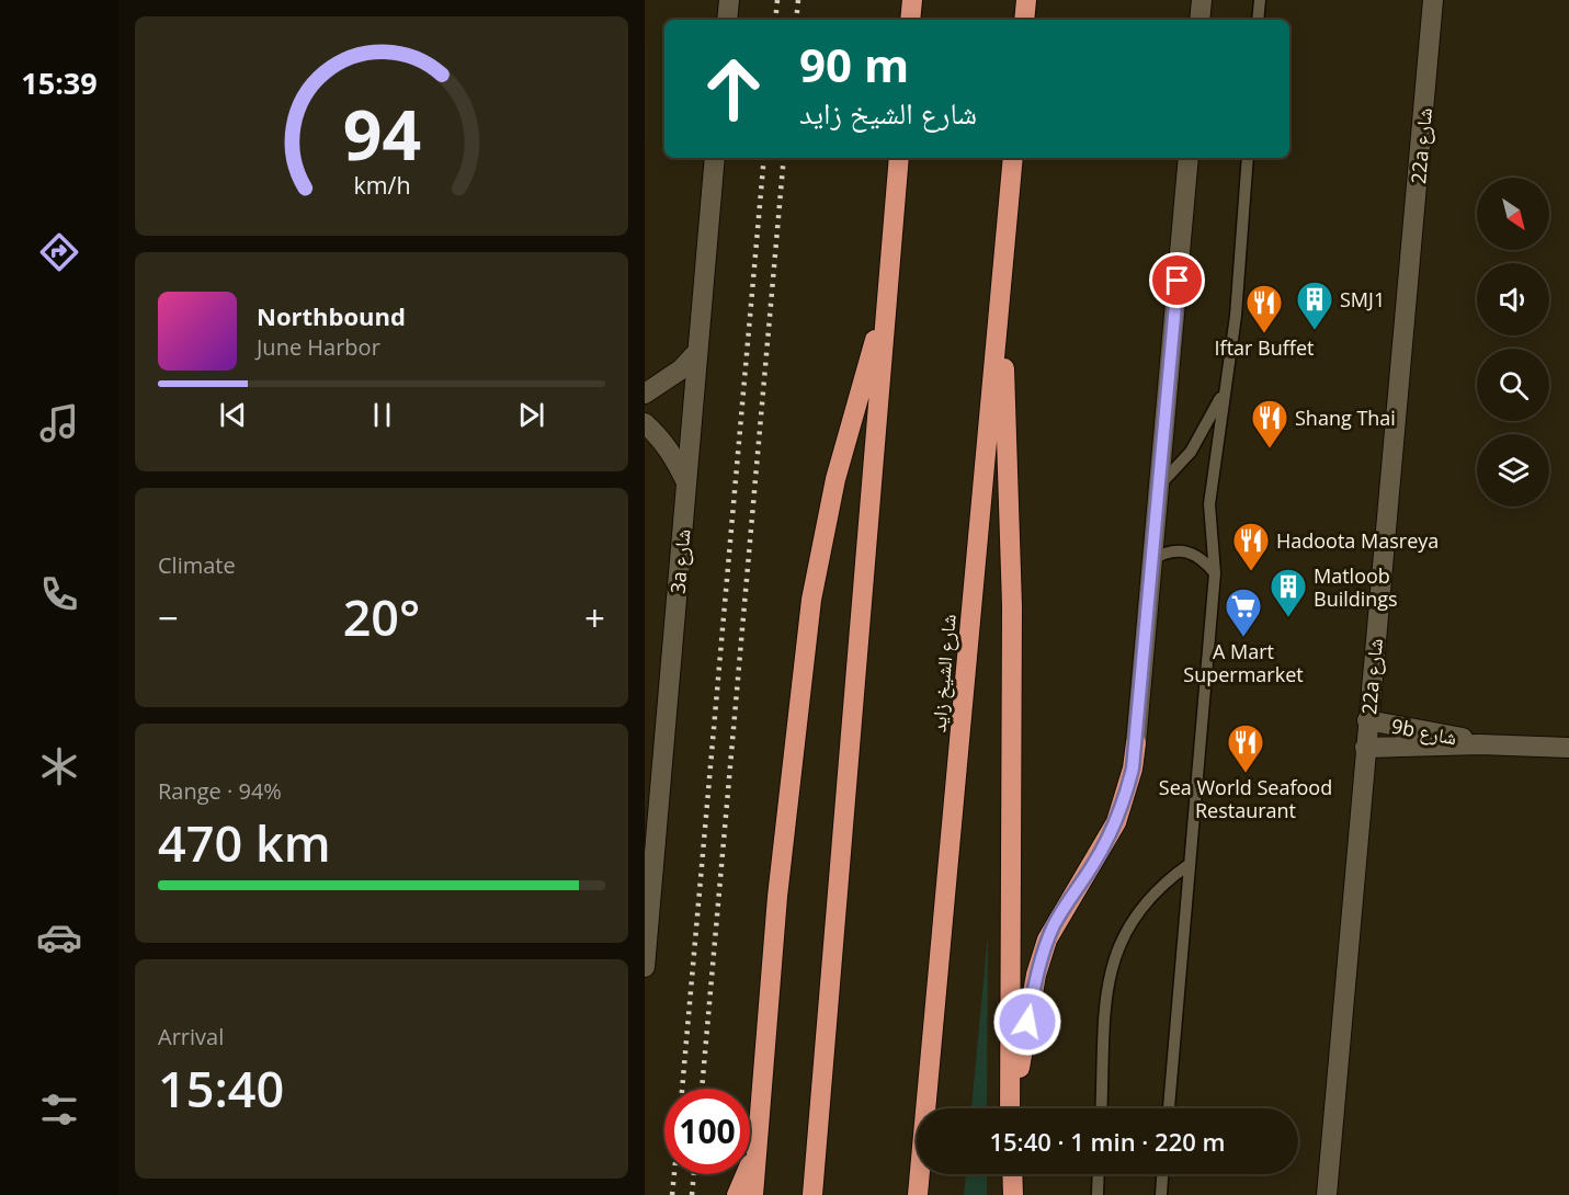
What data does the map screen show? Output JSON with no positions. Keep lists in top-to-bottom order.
{
  "streets": {
    "highway": ["شارع الشيخ زايد"],
    "street": ["22a شارع", "3a شارع", "9b شارع"]
  },
  "crossings": [
    ["22a شارع", "9b شارع"]
  ],
  "places": {
    "building": ["SMJ1", "Matloob Buildings"],
    "restaurant": [
      "Iftar Buffet",
      "Shang Thai",
      "Hadoota Masreya",
      "Sea World Seafood Restaurant"
    ],
    "supermarket": ["A Mart Supermarket"]
  },
  "north": "bottom right",
  "page": {
    "tabs": "15:39",
    "turn": ["90 m", "شارع الشيخ زايد"],
    "song": ["Northbound", "June Harbor"],
    "tile": [
      "Climate",
      ["Range · 94%", "470 km"],
      ["Arrival", "15:40"]
    ],
    "heat": ["−", "20°", "+"],
    "limit": "100",
    "trip": "15:40 · 1 min · 220 m",
    "gauge": ["94", "km/h"]
  }
}
